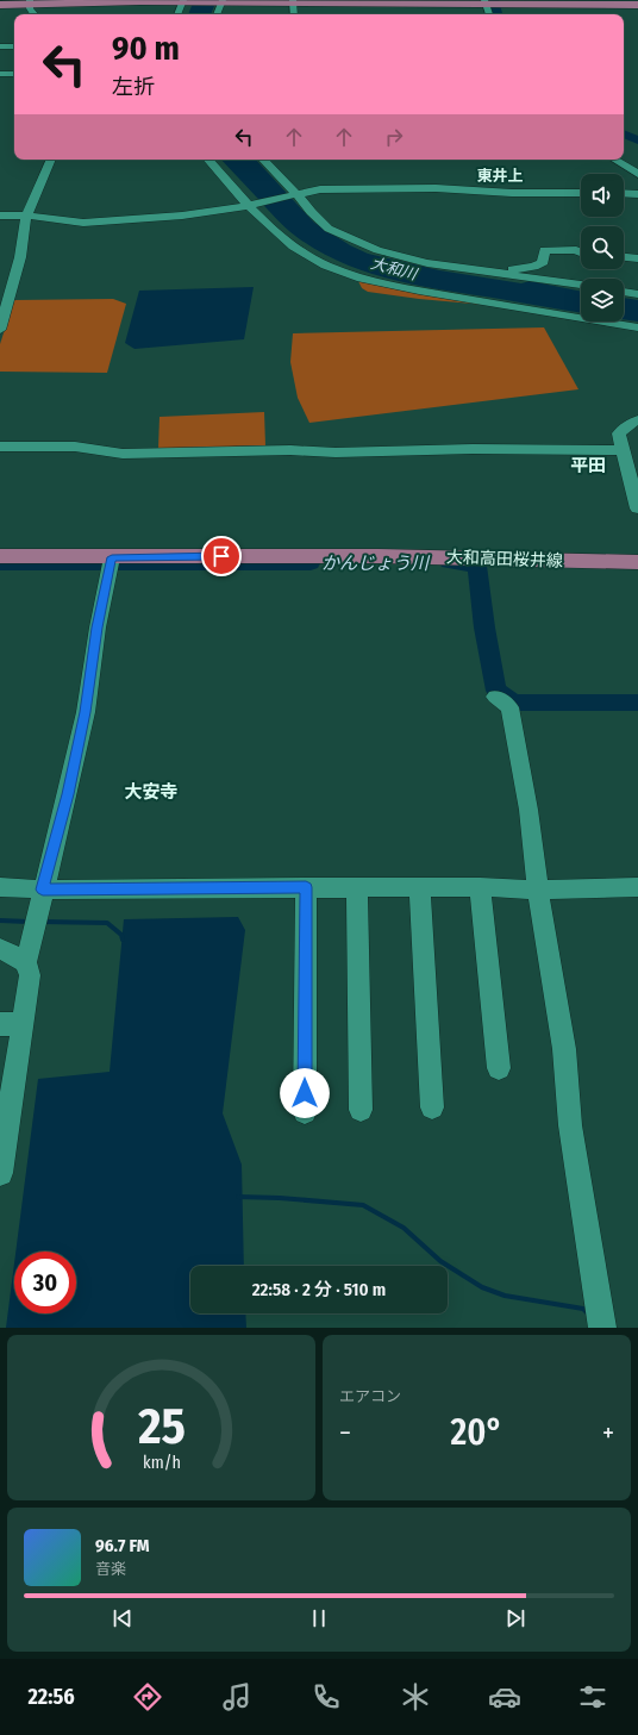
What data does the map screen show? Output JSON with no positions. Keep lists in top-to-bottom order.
{
  "streets": {
    "main road": ["大和高田桜井線"]
  },
  "districts": ["東井上", "平田", "大安寺"],
  "water": ["大和川", "かんじょう川"],
  "page": {
    "turn": ["90 m", "左折"],
    "limit": "30",
    "trip": "22:58 · 2 分 · 510 m",
    "tile": "エアコン",
    "heat": ["−", "20°", "+"],
    "song": ["96.7 FM", "音楽"],
    "tabs": "22:56",
    "gauge": ["25", "km/h"]
  }
}
